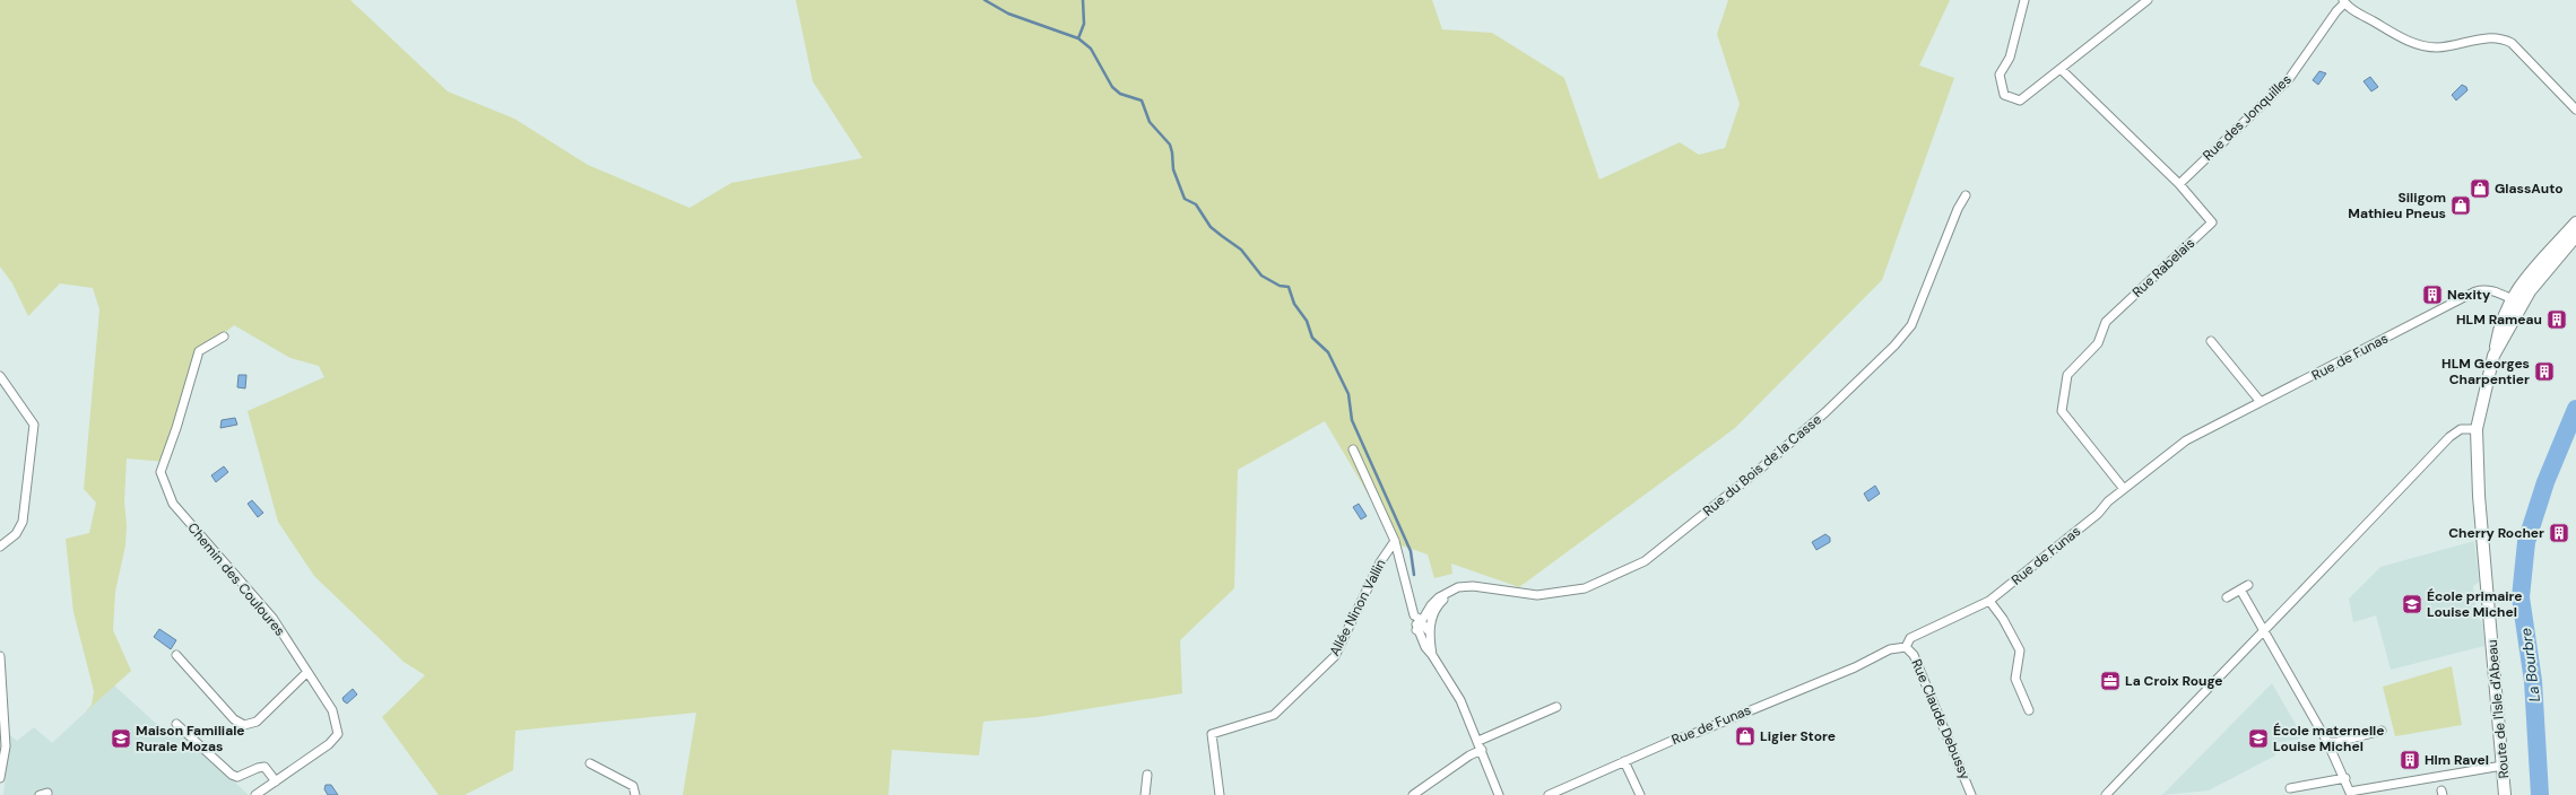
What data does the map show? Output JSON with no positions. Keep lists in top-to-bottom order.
{
  "streets": {
    "street": [
      "Rue des Jonquilles",
      "Rue Rabelais",
      "Rue de Funas",
      "Rue du Bois de la Casse",
      "Chemin des Couloures",
      "Allée Ninon Vallin",
      "Route de l'Isle d'Abeau",
      "Rue Claude Debussy"
    ]
  },
  "crossings": [
    ["Rue des Jonquilles", "Rue Rabelais"],
    ["Rue Rabelais", "Rue de Funas"],
    ["Rue de Funas", "Route de l'Isle d'Abeau"],
    ["Rue de Funas", "Rue Claude Debussy"]
  ],
  "water": ["La Bourbre"],
  "places": {
    "shop": ["GlassAuto", "Siligom Mathieu Pneus", "Ligier Store"],
    "building": [
      "Nexity",
      "HLM Rameau",
      "HLM Georges Charpentier",
      "Cherry Rocher",
      "Hlm Ravel"
    ],
    "school or university": ["École primaire Louise Michel", "Maison Familiale Rurale Mozas", "École maternelle Louise Michel"],
    "office": ["La Croix Rouge"]
  }
}
